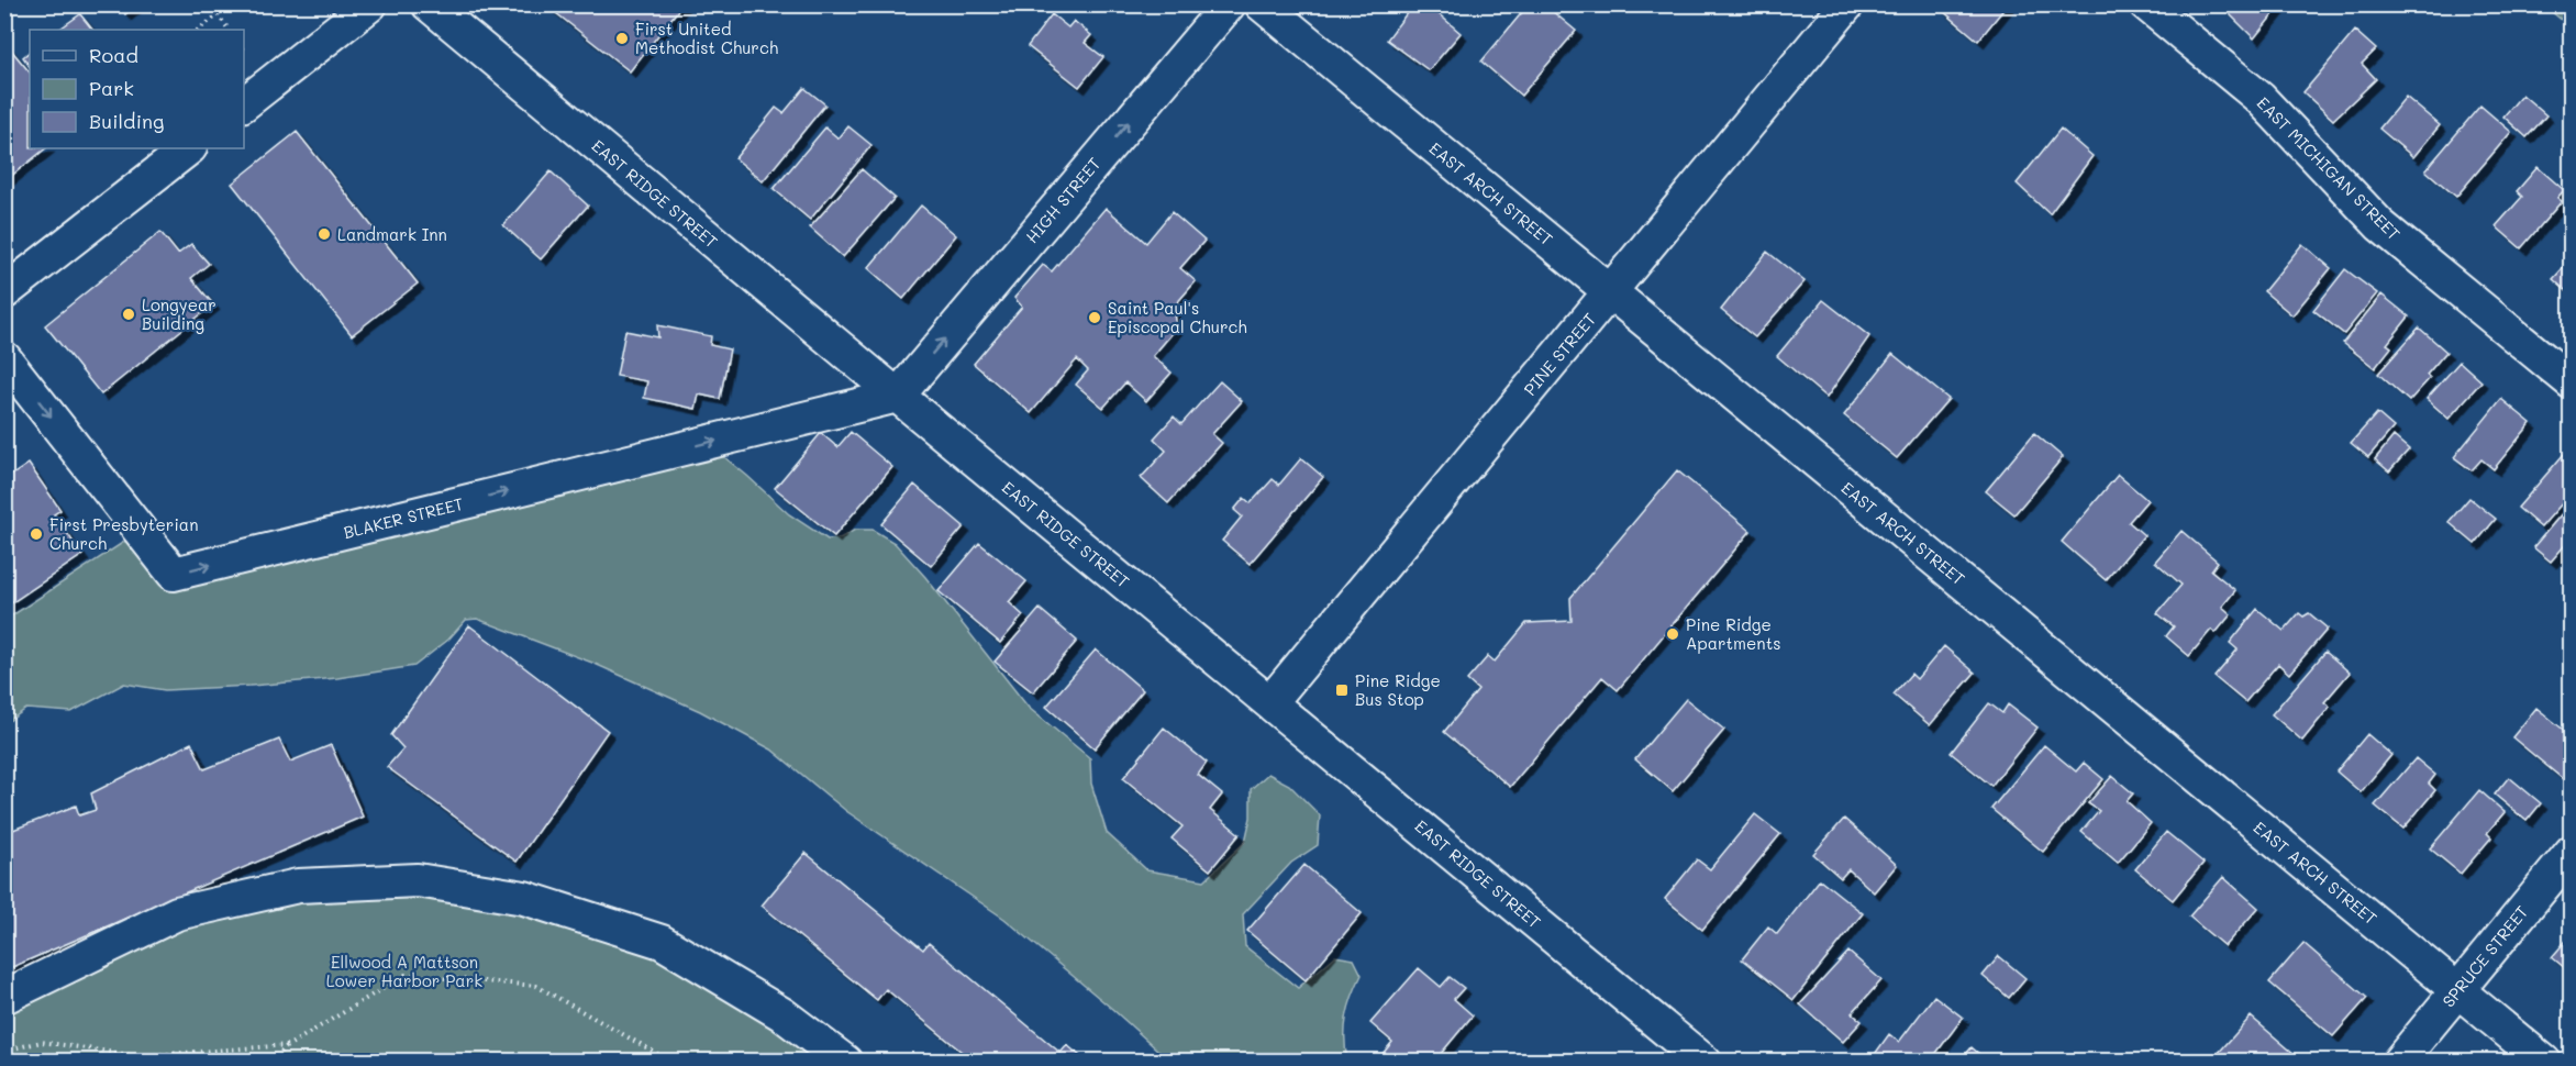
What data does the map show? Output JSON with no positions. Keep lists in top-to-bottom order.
{
  "streets": {
    "street": [
      "EAST MICHIGAN STREET",
      "EAST RIDGE STREET",
      "EAST ARCH STREET",
      "HIGH STREET",
      "PINE STREET",
      "BLAKER STREET",
      "SPRUCE STREET"
    ]
  },
  "crossings": [
    ["EAST RIDGE STREET", "HIGH STREET"],
    ["EAST RIDGE STREET", "PINE STREET"],
    ["EAST RIDGE STREET", "BLAKER STREET"],
    ["EAST ARCH STREET", "PINE STREET"],
    ["EAST ARCH STREET", "SPRUCE STREET"],
    ["HIGH STREET", "BLAKER STREET"]
  ],
  "one_way": ["HIGH STREET", "BLAKER STREET"],
  "parks": ["Ellwood A Mattson Lower Harbor Park"],
  "places": {
    "other": [
      "First United Methodist Church",
      "Landmark Inn",
      "Longyear Building",
      "Saint Paul's Episcopal Church",
      "First Presbyterian Church",
      "Pine Ridge Apartments"
    ],
    "transit": ["Pine Ridge Bus Stop"]
  },
  "legend": ["Road", "Park", "Building"]
}
